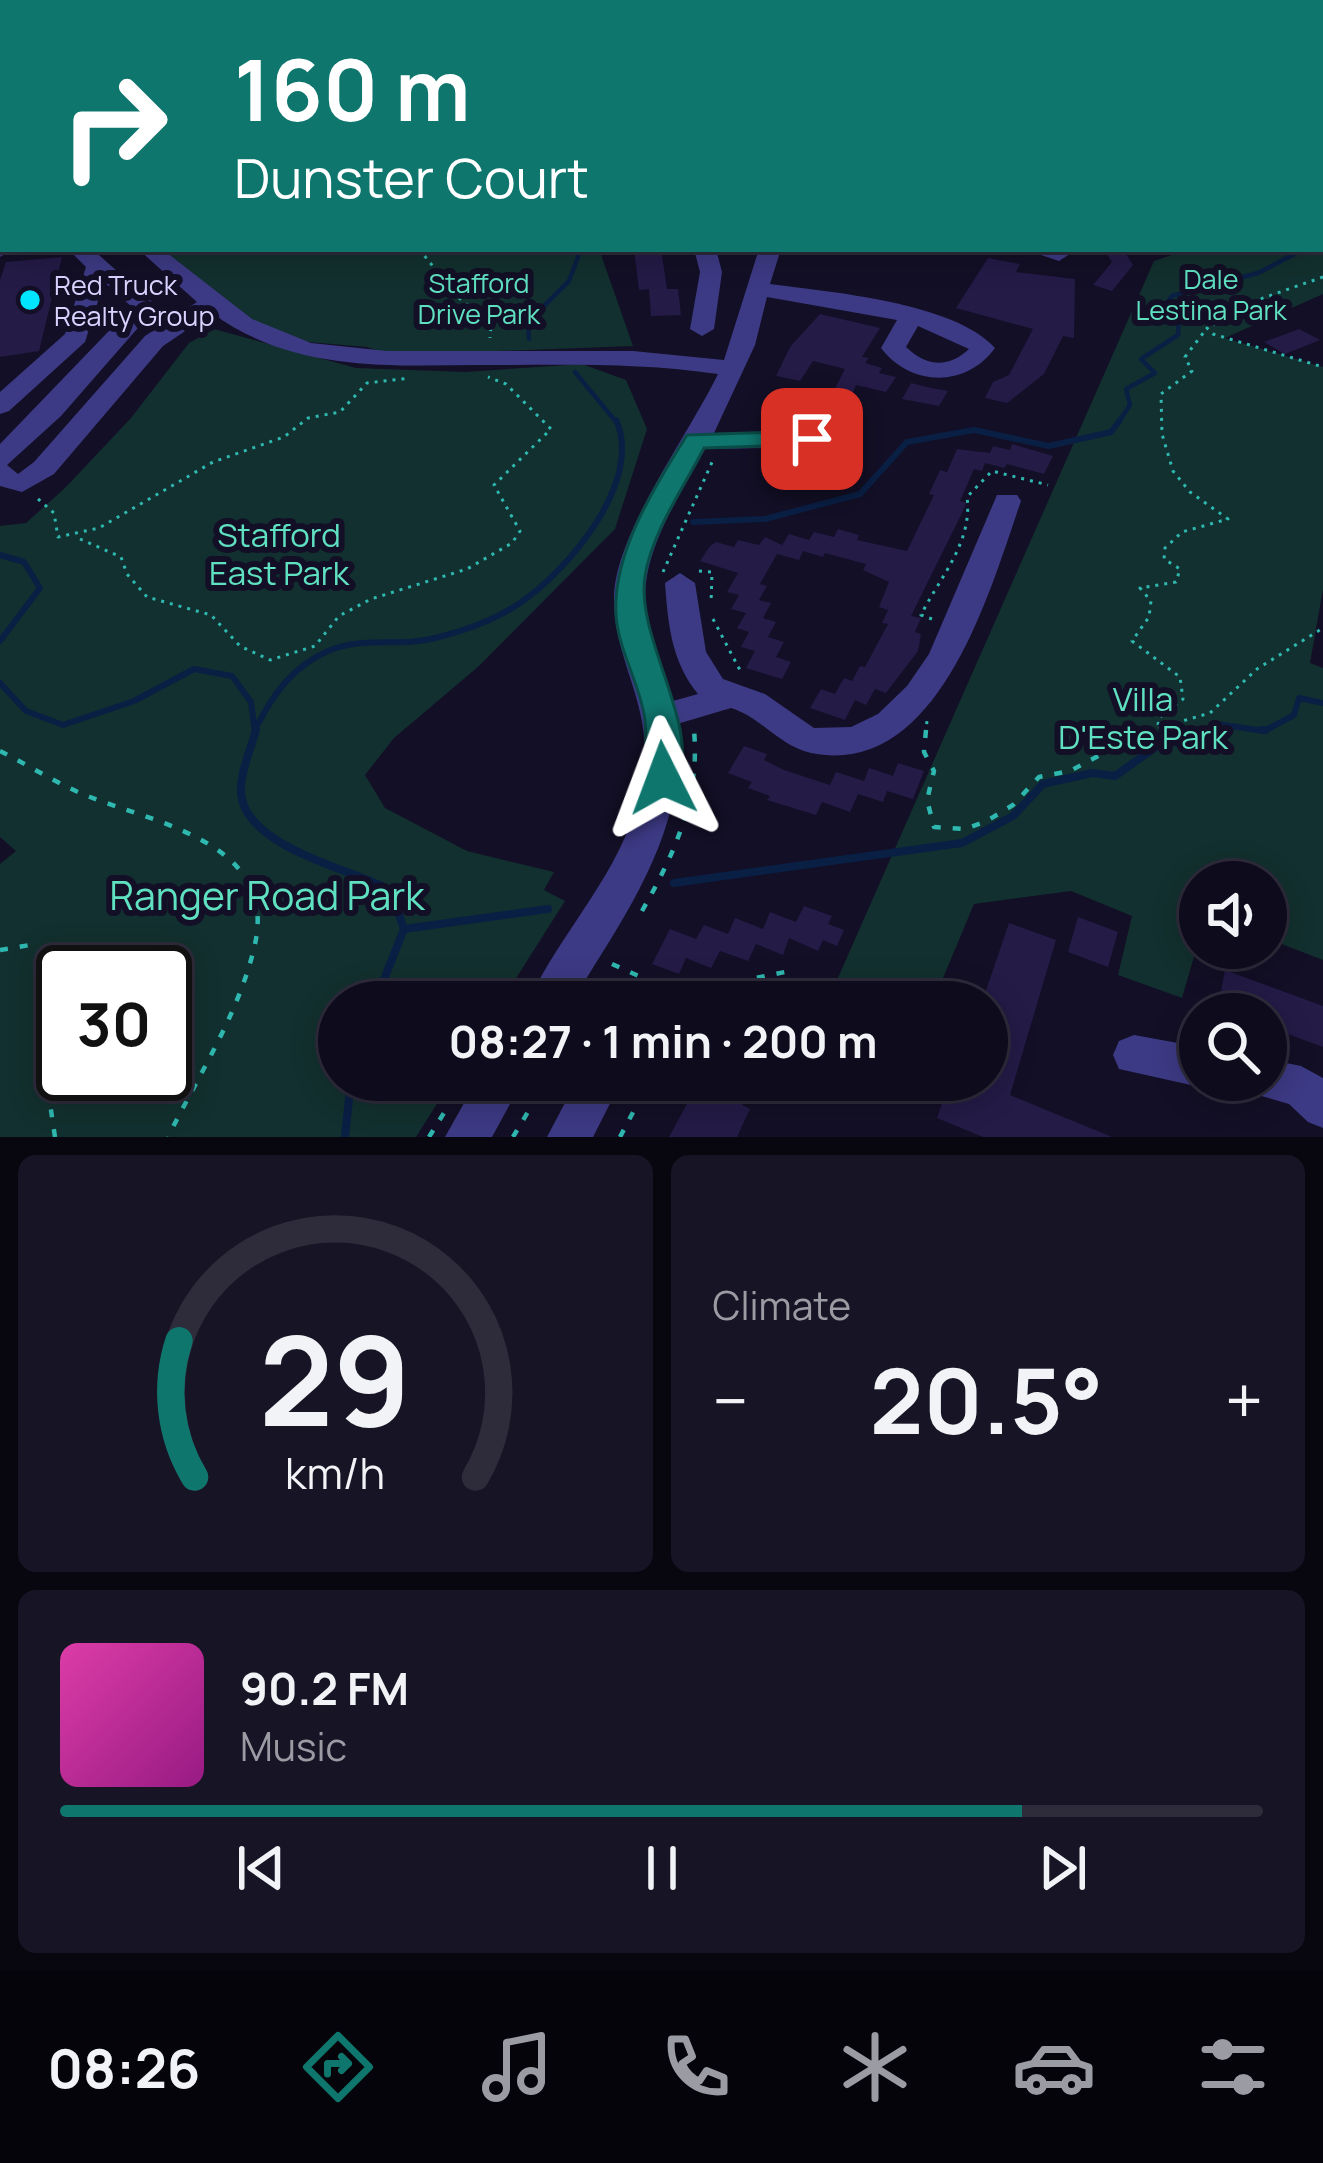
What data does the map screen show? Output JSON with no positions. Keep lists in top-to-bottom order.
{
  "parks": [
    "Dale Lestina Park",
    "Stafford Drive Park",
    "Stafford East Park",
    "Villa D'Este Park",
    "Ranger Road Park"
  ],
  "places": ["Red Truck Realty Group"],
  "page": {
    "turn": ["160 m", "Dunster Court"],
    "limit": "30",
    "trip": "08:27 · 1 min · 200 m",
    "tile": "Climate",
    "heat": ["−", "20.5°", "+"],
    "song": ["90.2 FM", "Music"],
    "tabs": "08:26",
    "gauge": ["29", "km/h"]
  }
}
